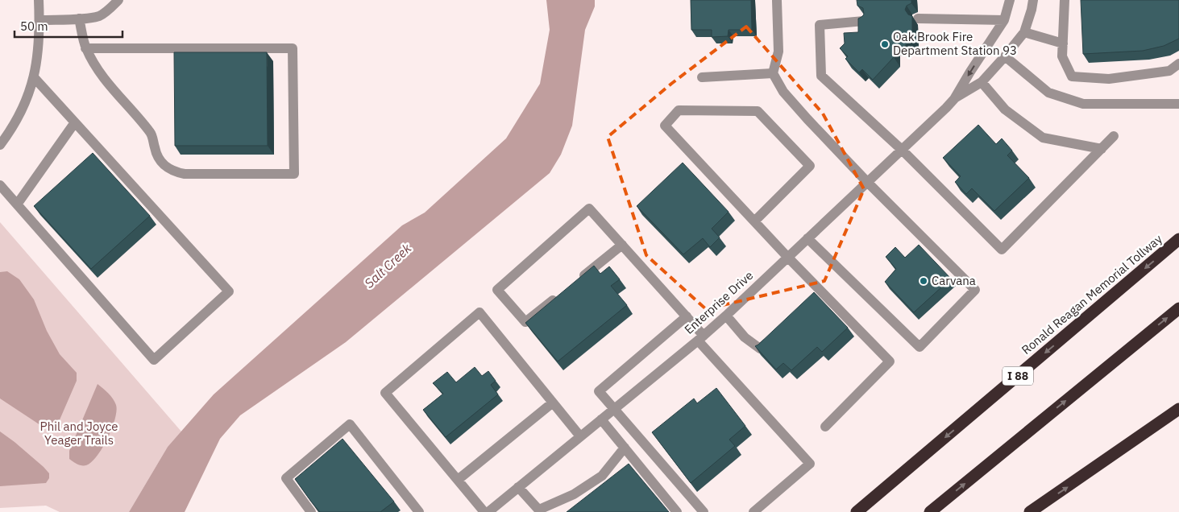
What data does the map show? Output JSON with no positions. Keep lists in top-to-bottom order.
{
  "streets": {
    "highway": ["Ronald Reagan Memorial Tollway", "I 88"],
    "street": ["Enterprise Drive"]
  },
  "water": ["Salt Creek"],
  "parks": ["Phil and Joyce Yeager Trails"],
  "places": ["Oak Brook Fire Department Station 93", "Carvana"],
  "scale_bar": "50 m"
}
